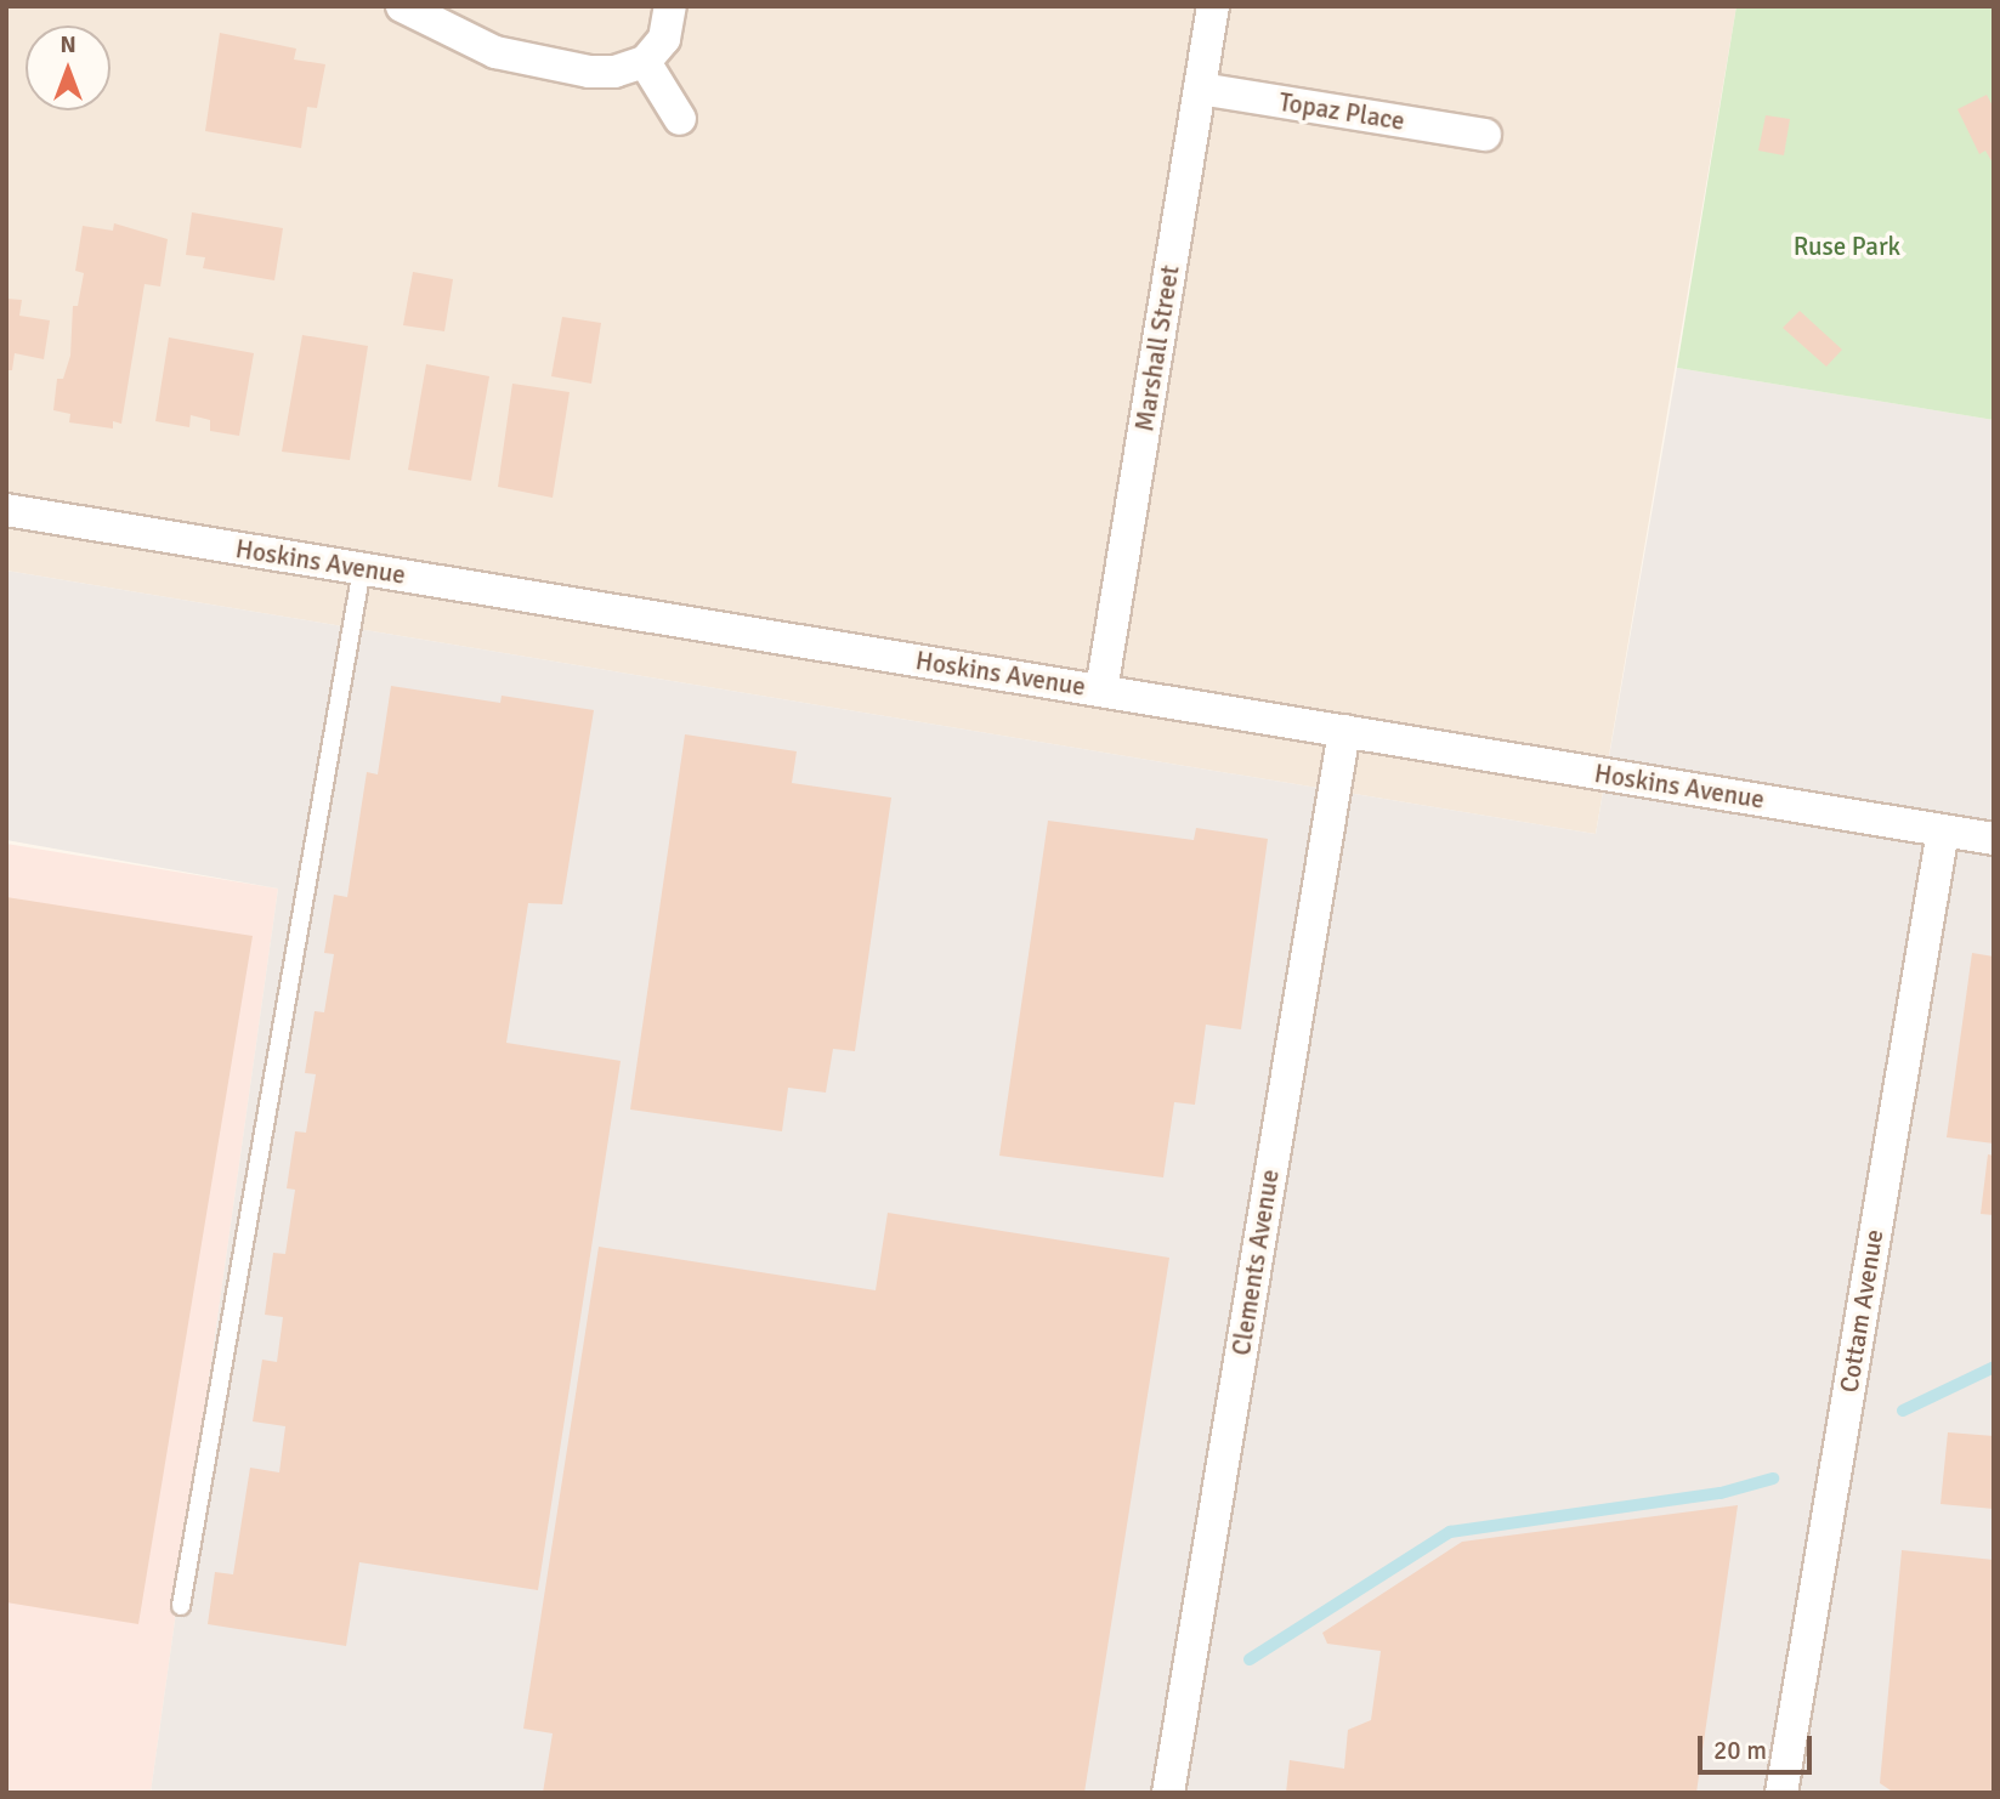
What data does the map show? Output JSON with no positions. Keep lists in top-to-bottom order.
{
  "streets": {
    "street": [
      "Topaz Place",
      "Marshall Street",
      "Hoskins Avenue",
      "Clements Avenue",
      "Cottam Avenue"
    ]
  },
  "crossings": [
    ["Topaz Place", "Marshall Street"],
    ["Marshall Street", "Hoskins Avenue"],
    ["Hoskins Avenue", "Clements Avenue"],
    ["Hoskins Avenue", "Cottam Avenue"]
  ],
  "parks": ["Ruse Park"],
  "scale_bar": "20 m",
  "north": "top"
}
